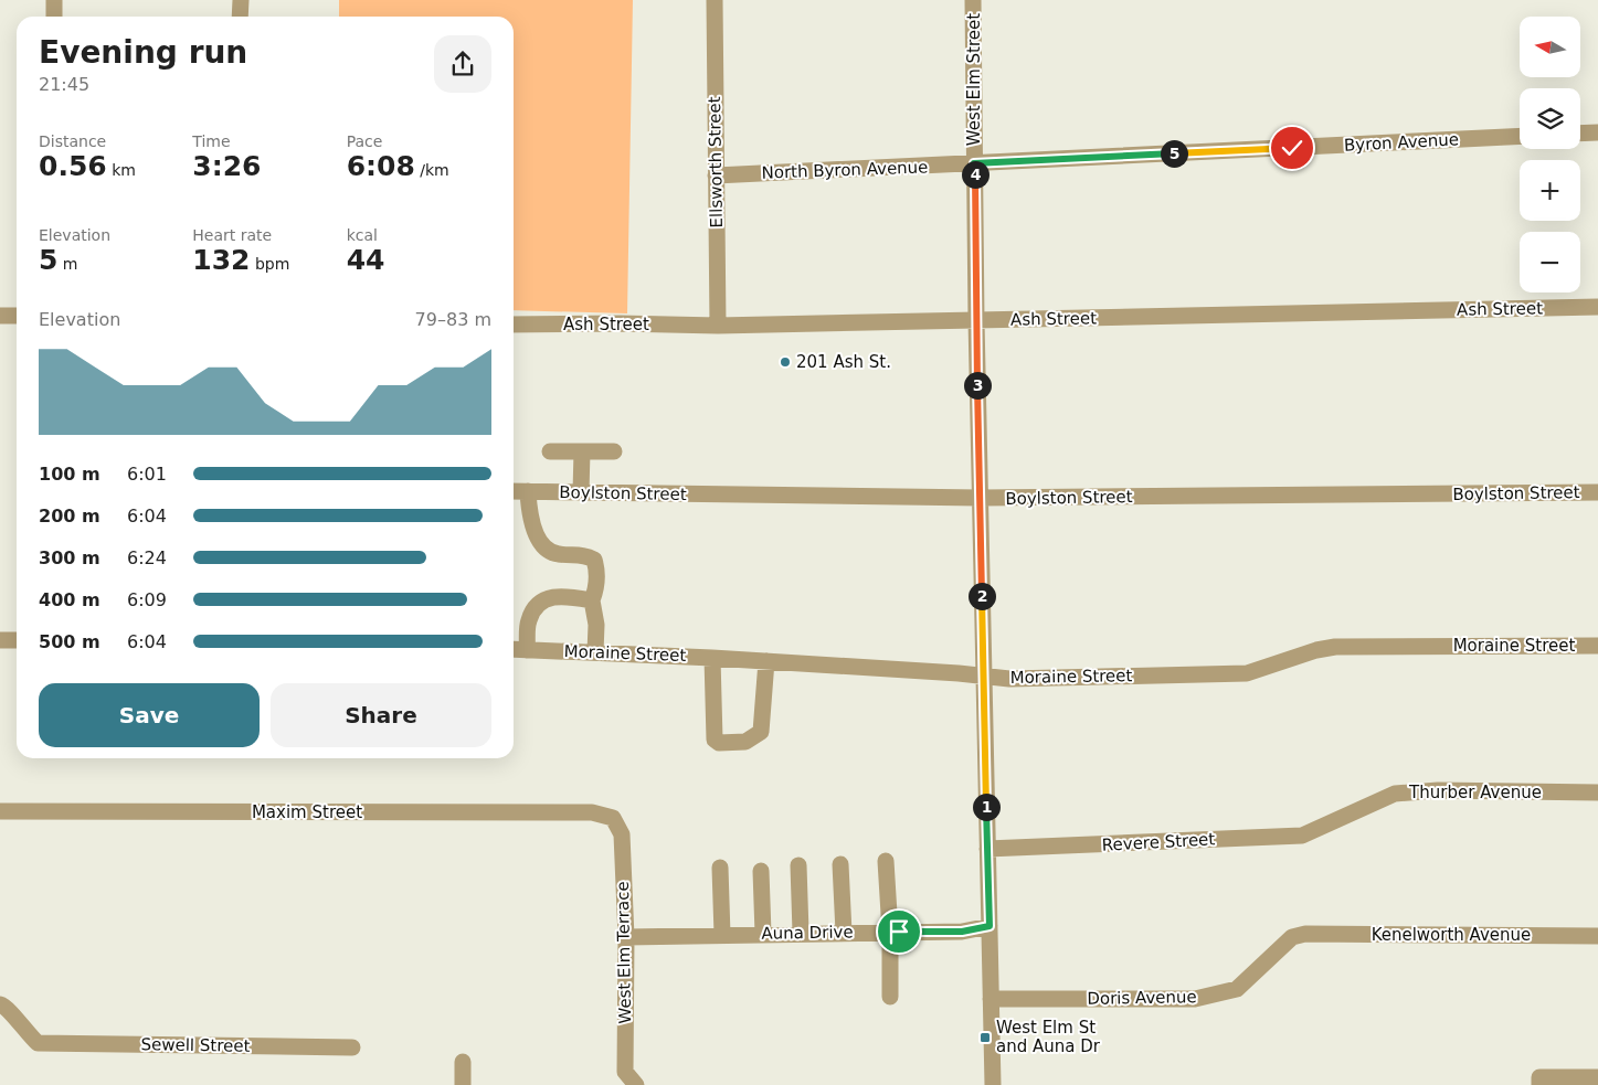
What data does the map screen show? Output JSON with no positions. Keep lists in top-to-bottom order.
{
  "streets": {
    "street": [
      "West Elm Street",
      "Byron Avenue",
      "Ellsworth Street",
      "North Byron Avenue",
      "Ash Street",
      "Boylston Street",
      "Moraine Street",
      "Thurber Avenue",
      "Maxim Street",
      "Revere Street",
      "Auna Drive",
      "Kenelworth Avenue",
      "West Elm Terrace",
      "Doris Avenue",
      "Sewell Street"
    ]
  },
  "crossings": [
    ["West Elm Street", "Byron Avenue"],
    ["West Elm Street", "North Byron Avenue"],
    ["West Elm Street", "Ash Street"],
    ["West Elm Street", "Boylston Street"],
    ["West Elm Street", "Moraine Street"],
    ["West Elm Street", "Revere Street"],
    ["West Elm Street", "Auna Drive"],
    ["West Elm Street", "Doris Avenue"],
    ["Byron Avenue", "North Byron Avenue"],
    ["Ellsworth Street", "North Byron Avenue"],
    ["Ellsworth Street", "Ash Street"],
    ["Thurber Avenue", "Revere Street"],
    ["Maxim Street", "West Elm Terrace"],
    ["Auna Drive", "West Elm Terrace"],
    ["Kenelworth Avenue", "Doris Avenue"]
  ],
  "places": {
    "other": ["201 Ash St."],
    "transit": ["West Elm St and Auna Dr"]
  },
  "north": "left",
  "page": {
    "map_buttons": ["+", "−"],
    "heading": ["Evening run", "21:45"],
    "stats": [
      ["Distance", "0.56 km"],
      ["Time", "3:26"],
      ["Pace", "6:08 /km"],
      ["Elevation", "5 m"],
      ["Heart rate", "132 bpm"],
      ["kcal", "44"]
    ],
    "pins": [
      "5",
      "4",
      "3",
      "2",
      "1"
    ],
    "chart": ["Elevation", "79–83 m"],
    "list": [
      {
        "name": "100 m",
        "note": "6:01"
      },
      {
        "name": "200 m",
        "note": "6:04"
      },
      {
        "name": "300 m",
        "note": "6:24"
      },
      {
        "name": "400 m",
        "note": "6:09"
      },
      {
        "name": "500 m",
        "note": "6:04"
      }
    ],
    "buttons": ["Save", "Share"]
  }
}
